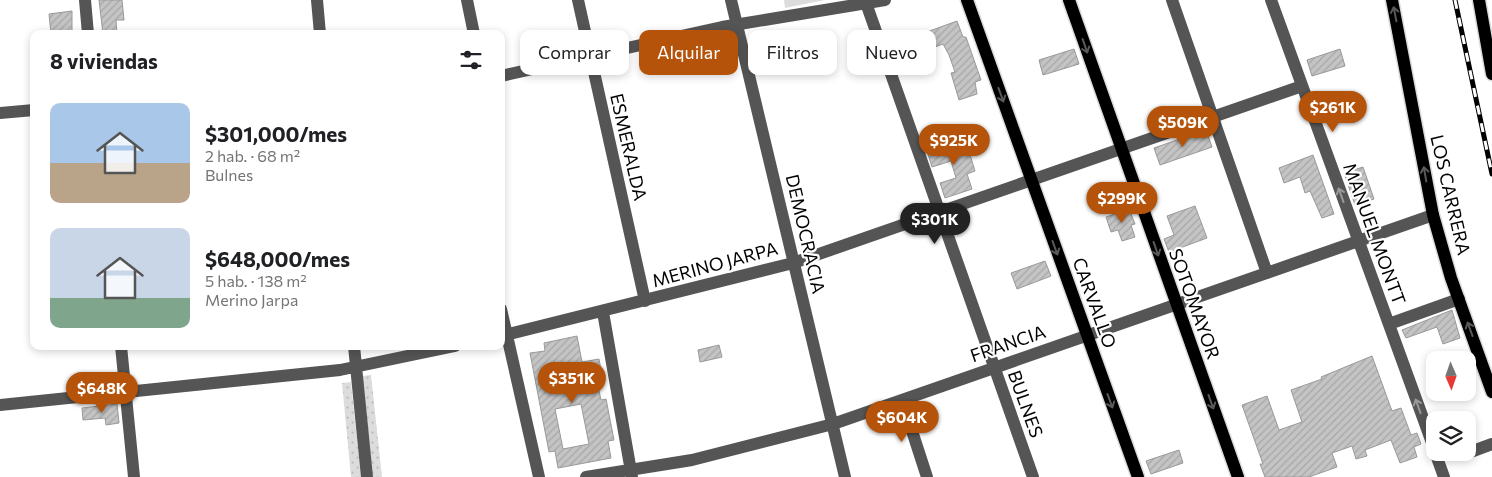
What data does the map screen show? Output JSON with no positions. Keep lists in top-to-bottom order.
{
  "streets": {
    "main road": ["LOS CARRERA", "CARVALLO", "SOTOMAYOR"],
    "street": [
      "ESMERALDA",
      "DEMOCRACIA",
      "MANUEL MONTT",
      "MERINO JARPA",
      "FRANCIA",
      "BULNES"
    ]
  },
  "crossings": [
    ["ESMERALDA", "MERINO JARPA"],
    ["LOS CARRERA", "FRANCIA"],
    ["DEMOCRACIA", "MERINO JARPA"],
    ["DEMOCRACIA", "FRANCIA"],
    ["MANUEL MONTT", "MERINO JARPA"],
    ["MANUEL MONTT", "FRANCIA"],
    ["MERINO JARPA", "CARVALLO"],
    ["MERINO JARPA", "SOTOMAYOR"],
    ["MERINO JARPA", "BULNES"],
    ["CARVALLO", "FRANCIA"],
    ["SOTOMAYOR", "FRANCIA"],
    ["FRANCIA", "BULNES"]
  ],
  "one_way": ["LOS CARRERA", "CARVALLO", "SOTOMAYOR"],
  "north": "bottom",
  "page": {
    "chip": [
      "Comprar",
      "Alquilar",
      "Filtros",
      "Nuevo"
    ],
    "heading": "8 viviendas",
    "list": [
      {
        "name": "$301,000/mes",
        "note": "2 hab. · 68 m² · Bulnes"
      },
      {
        "name": "$648,000/mes",
        "note": "5 hab. · 138 m² · Merino Jarpa"
      }
    ],
    "price": [
      "$261K",
      "$509K",
      "$925K",
      "$299K",
      "$301K",
      "$351K",
      "$648K",
      "$604K"
    ]
  }
}
